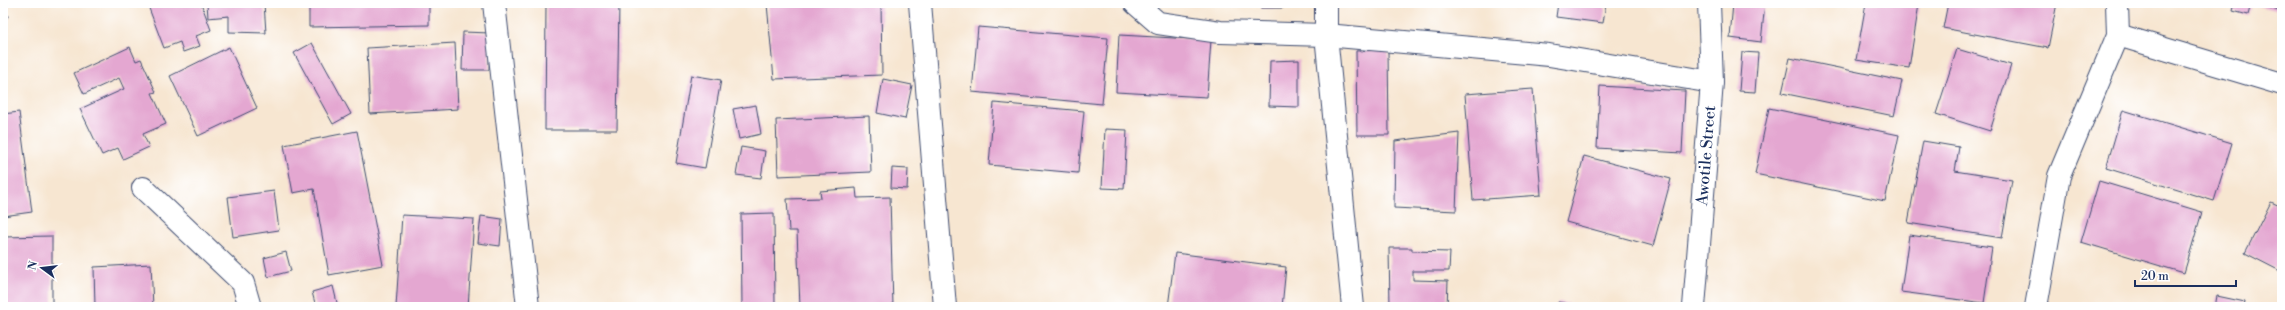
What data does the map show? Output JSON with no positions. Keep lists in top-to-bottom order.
{
  "streets": {
    "street": ["Awotile Street"]
  },
  "scale_bar": "20 m",
  "north": "left"
}
